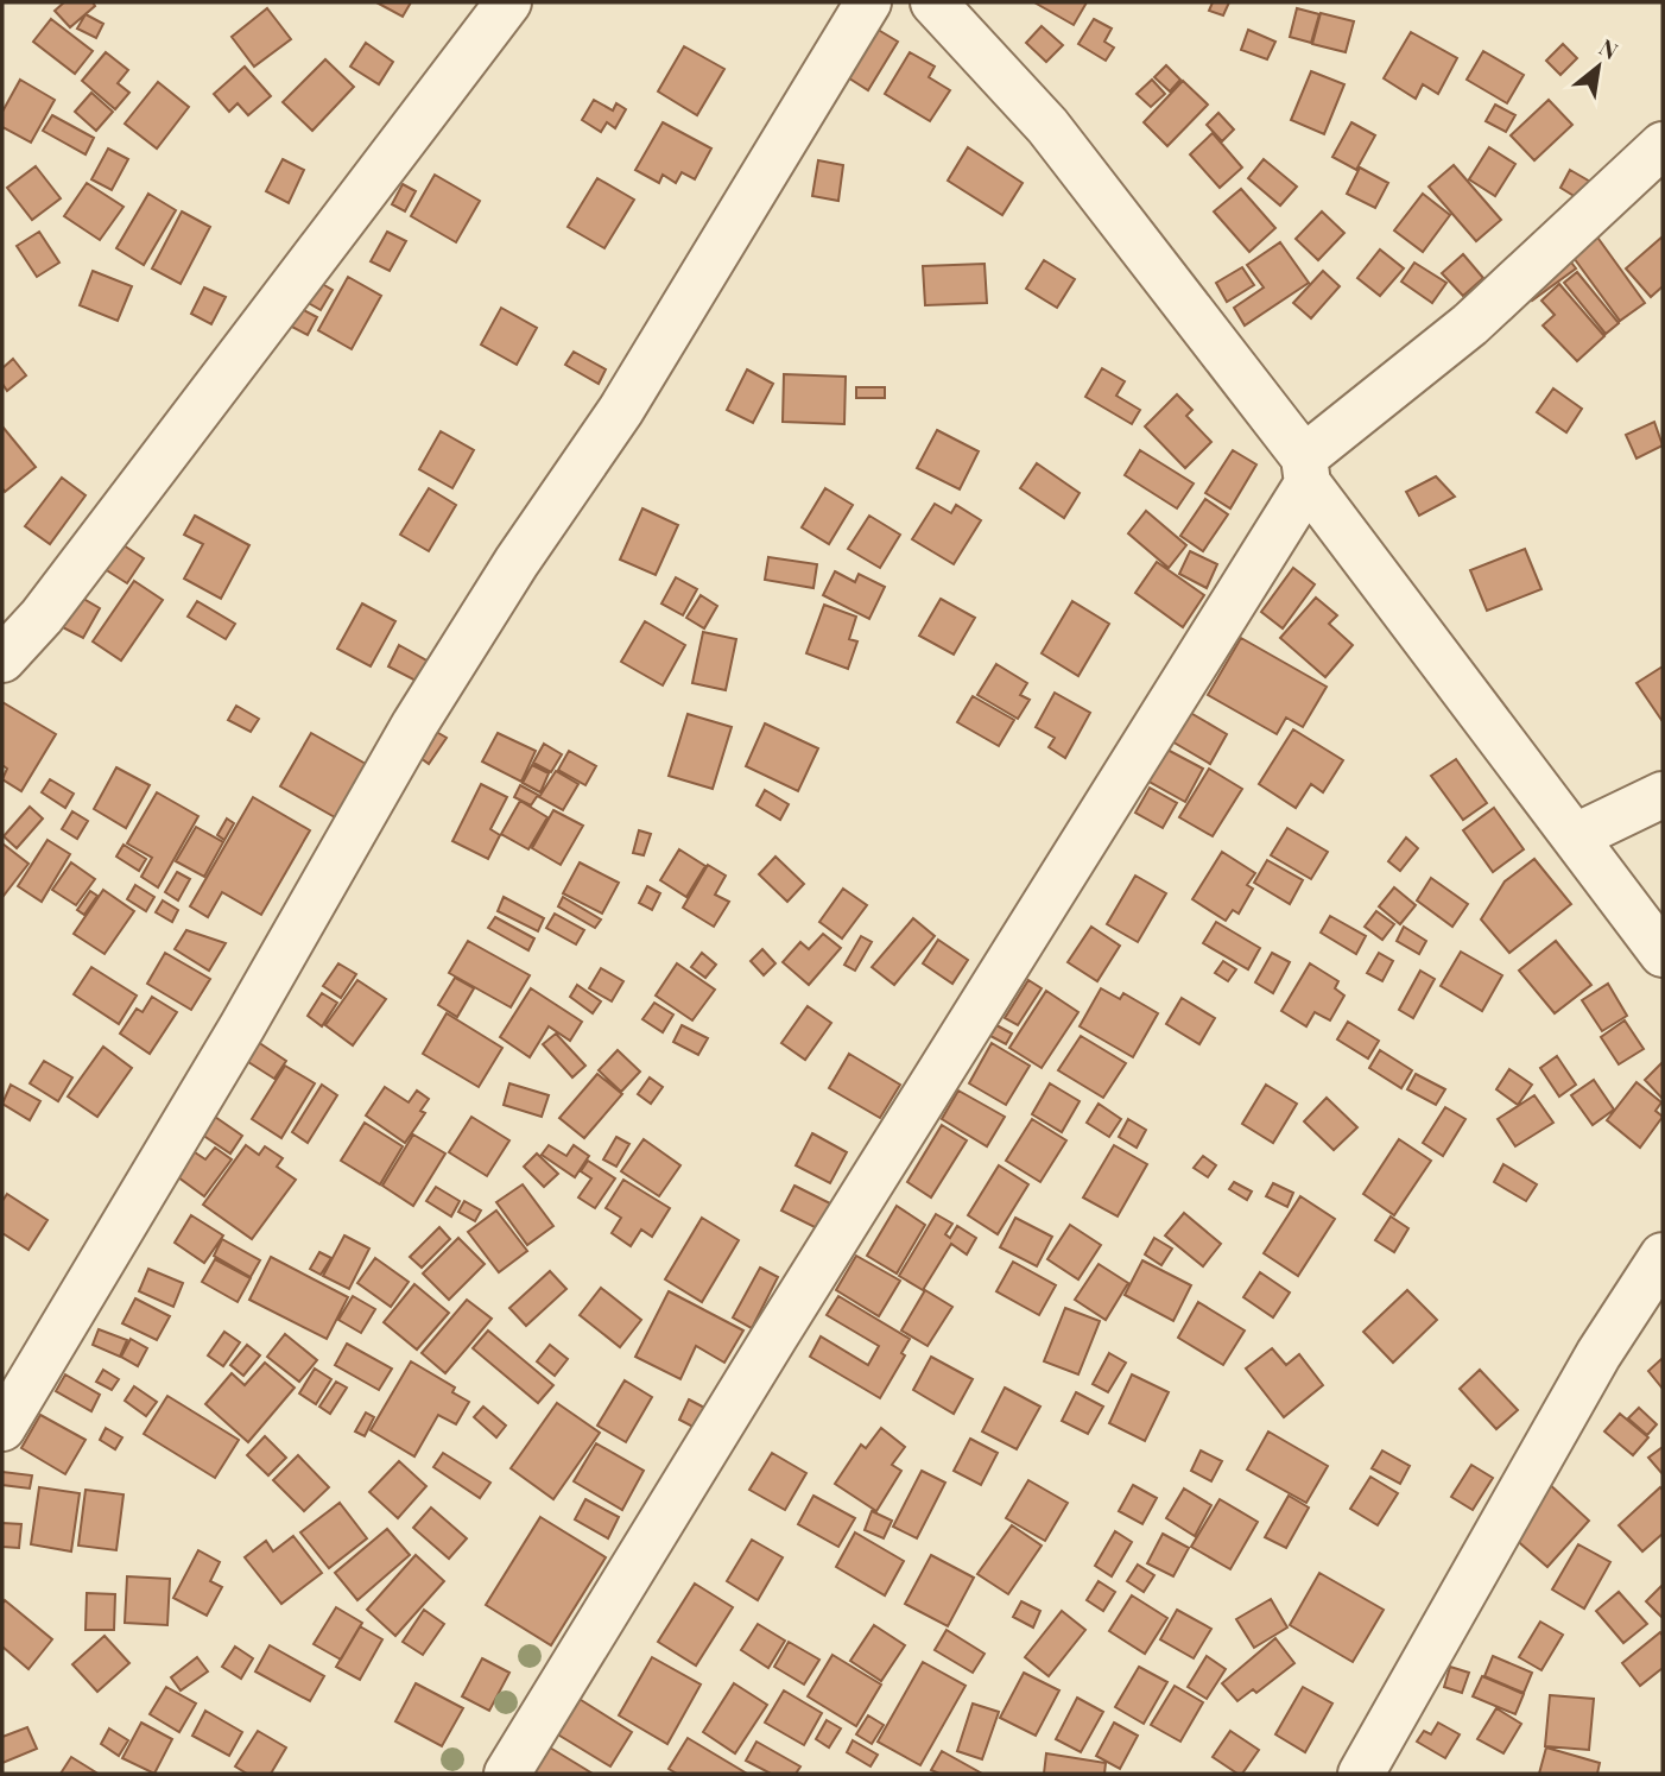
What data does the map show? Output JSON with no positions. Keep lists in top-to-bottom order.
{
  "north": "top right"
}
